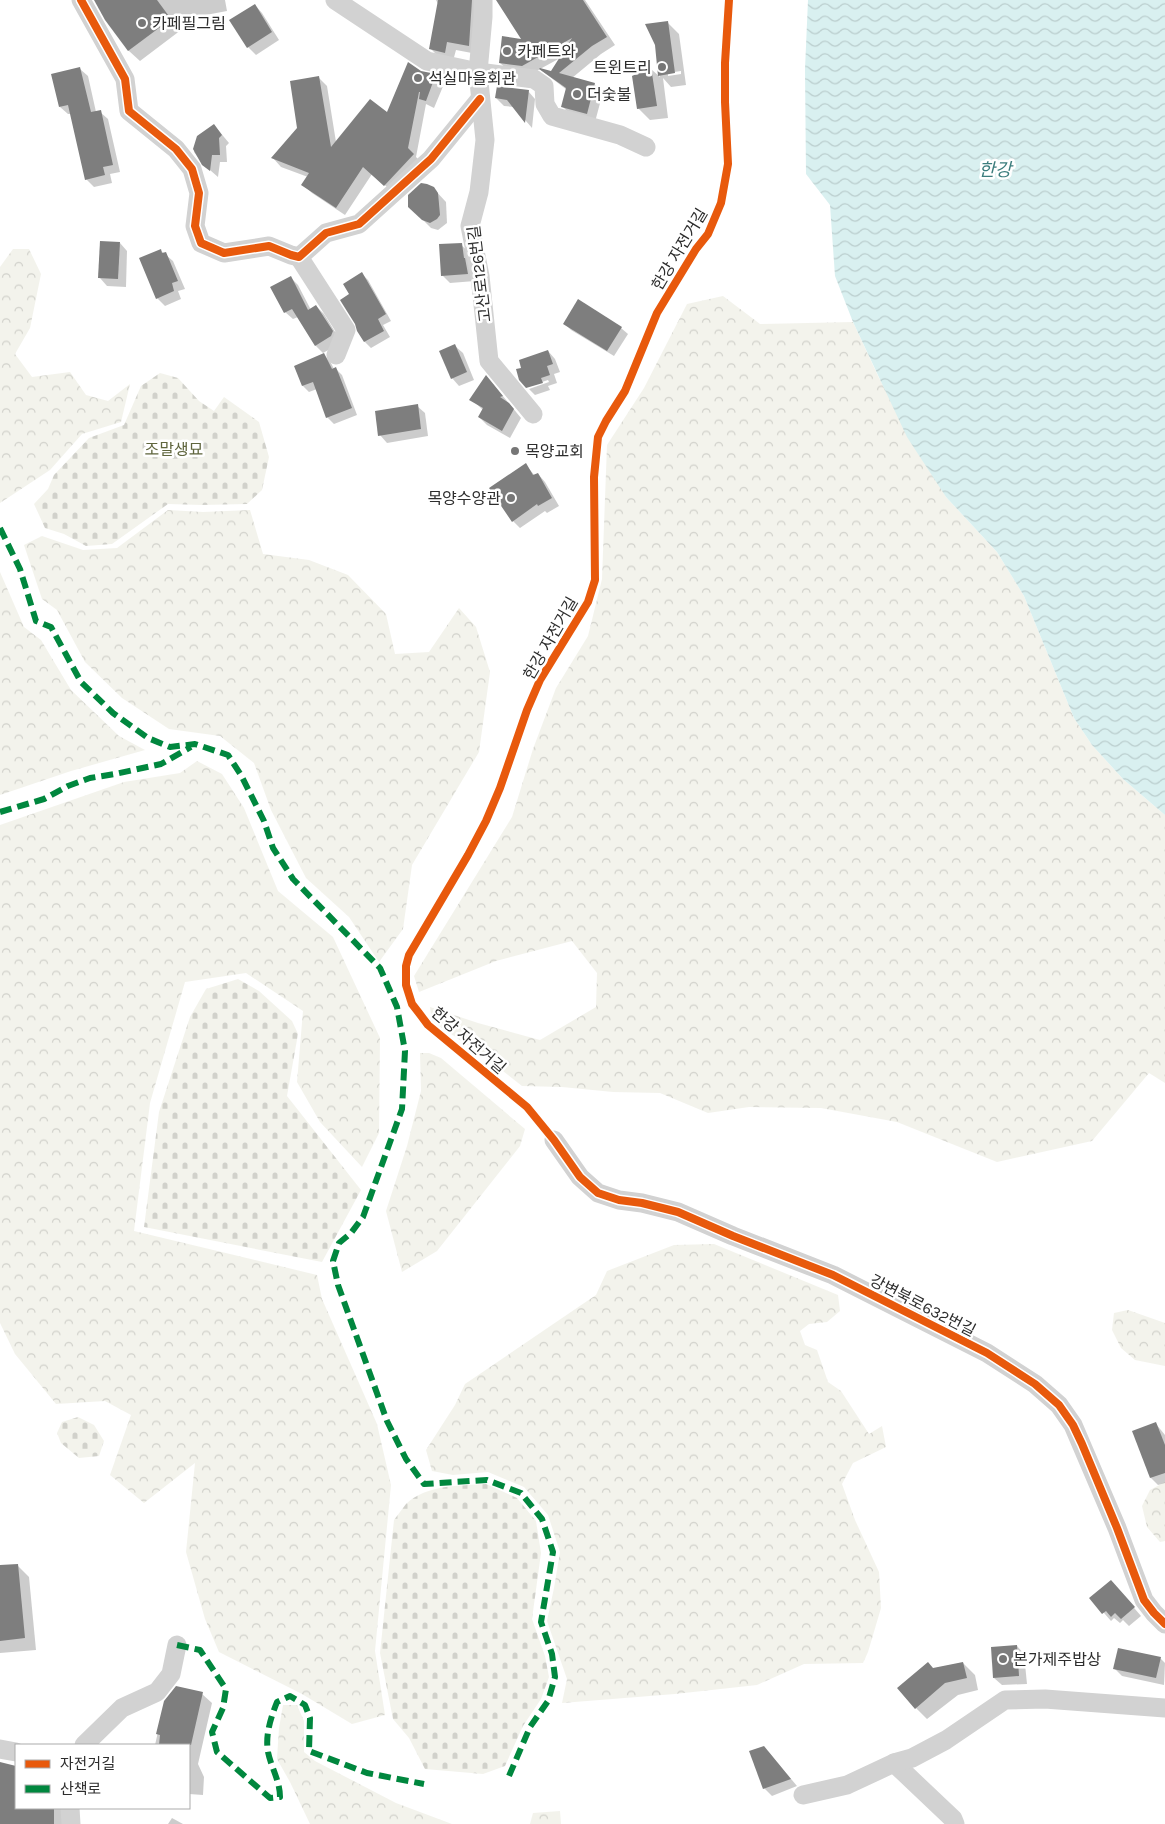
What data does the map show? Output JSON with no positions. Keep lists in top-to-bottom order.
{
  "streets": {
    "street": ["고산로126번길", "강변북로632번길"],
    "cycle path": ["한강 자전거길"]
  },
  "water": ["한강"],
  "parks": ["조말생묘"],
  "places": [
    "카페필그림",
    "카페트와",
    "트윈트리",
    "석실마을회관",
    "더숯불",
    "목양교회",
    "목양수양관",
    "본가제주밥상"
  ],
  "legend": ["자전거길", "산책로"]
}
